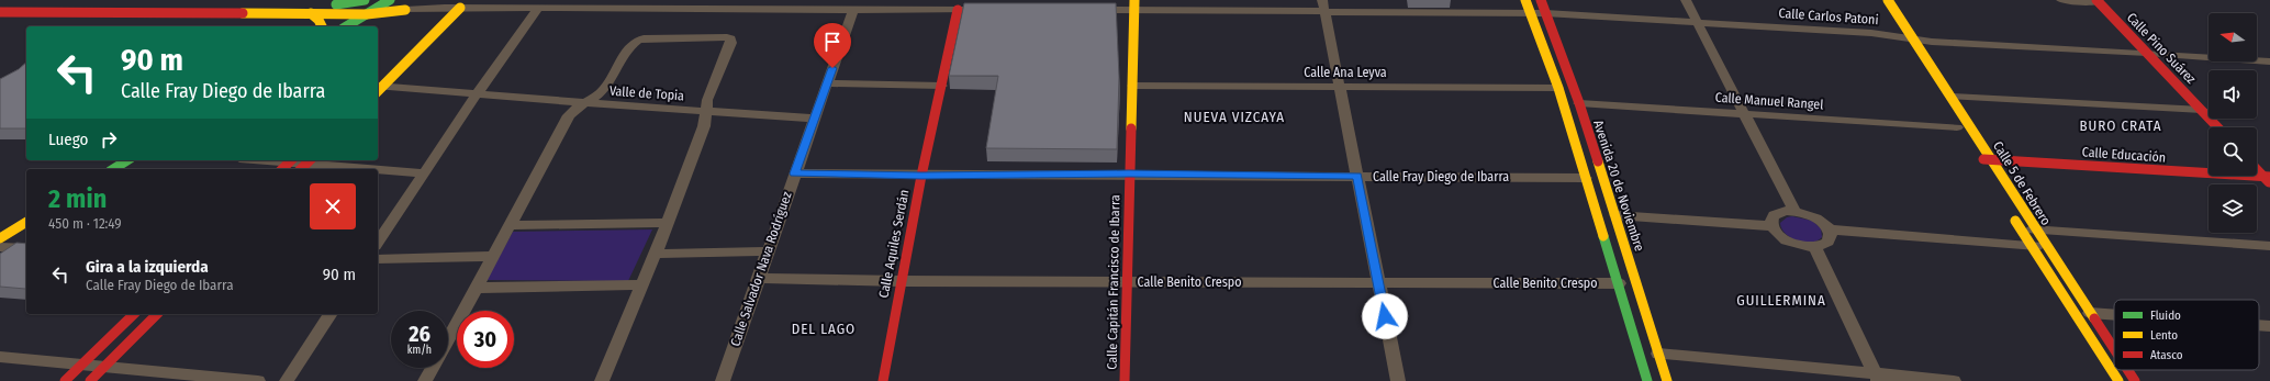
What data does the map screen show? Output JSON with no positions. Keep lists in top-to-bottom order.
{
  "streets": {
    "street": [
      "Calle Carlos Patoni",
      "Calle Pino Suárez",
      "Calle Ana Leyva",
      "Valle de Topia",
      "Calle Manuel Rangel",
      "Calle Educación",
      "Calle Fray Diego de Ibarra",
      "Calle 5 de Febrero",
      "Avenida 20 de Noviembre",
      "Calle Aquiles Serdán",
      "Calle Salvador Nava Rodríguez",
      "Calle Capitán Francisco de Ibarra",
      "Calle Benito Crespo"
    ]
  },
  "crossings": [
    ["Calle Carlos Patoni", "Calle Pino Suárez"],
    ["Calle Carlos Patoni", "Calle 5 de Febrero"],
    ["Calle Carlos Patoni", "Avenida 20 de Noviembre"],
    ["Calle Carlos Patoni", "Calle Capitán Francisco de Ibarra"],
    ["Calle Ana Leyva", "Calle Capitán Francisco de Ibarra"],
    ["Valle de Topia", "Calle Salvador Nava Rodríguez"],
    ["Calle Manuel Rangel", "Avenida 20 de Noviembre"],
    ["Calle Educación", "Calle 5 de Febrero"],
    ["Calle Fray Diego de Ibarra", "Calle Aquiles Serdán"],
    ["Calle Fray Diego de Ibarra", "Calle Salvador Nava Rodríguez"],
    ["Calle Fray Diego de Ibarra", "Calle Capitán Francisco de Ibarra"],
    ["Calle Aquiles Serdán", "Calle Benito Crespo"],
    ["Calle Salvador Nava Rodríguez", "Calle Benito Crespo"],
    ["Calle Capitán Francisco de Ibarra", "Calle Benito Crespo"]
  ],
  "districts": [
    "NUEVA VIZCAYA",
    "BURO CRATA",
    "GUILLERMINA",
    "DEL LAGO"
  ],
  "legend": ["Fluido", "Lento", "Atasco"],
  "north": "left",
  "page": {
    "turn": ["90 m", "Calle Fray Diego de Ibarra"],
    "then": "Luego",
    "heading": ["2 min", "450 m · 12:49"],
    "list": [
      {
        "name": "Gira a la izquierda",
        "note": "Calle Fray Diego de Ibarra",
        "value": "90 m"
      }
    ],
    "speed": "26 km/h",
    "limit": "30"
  }
}
